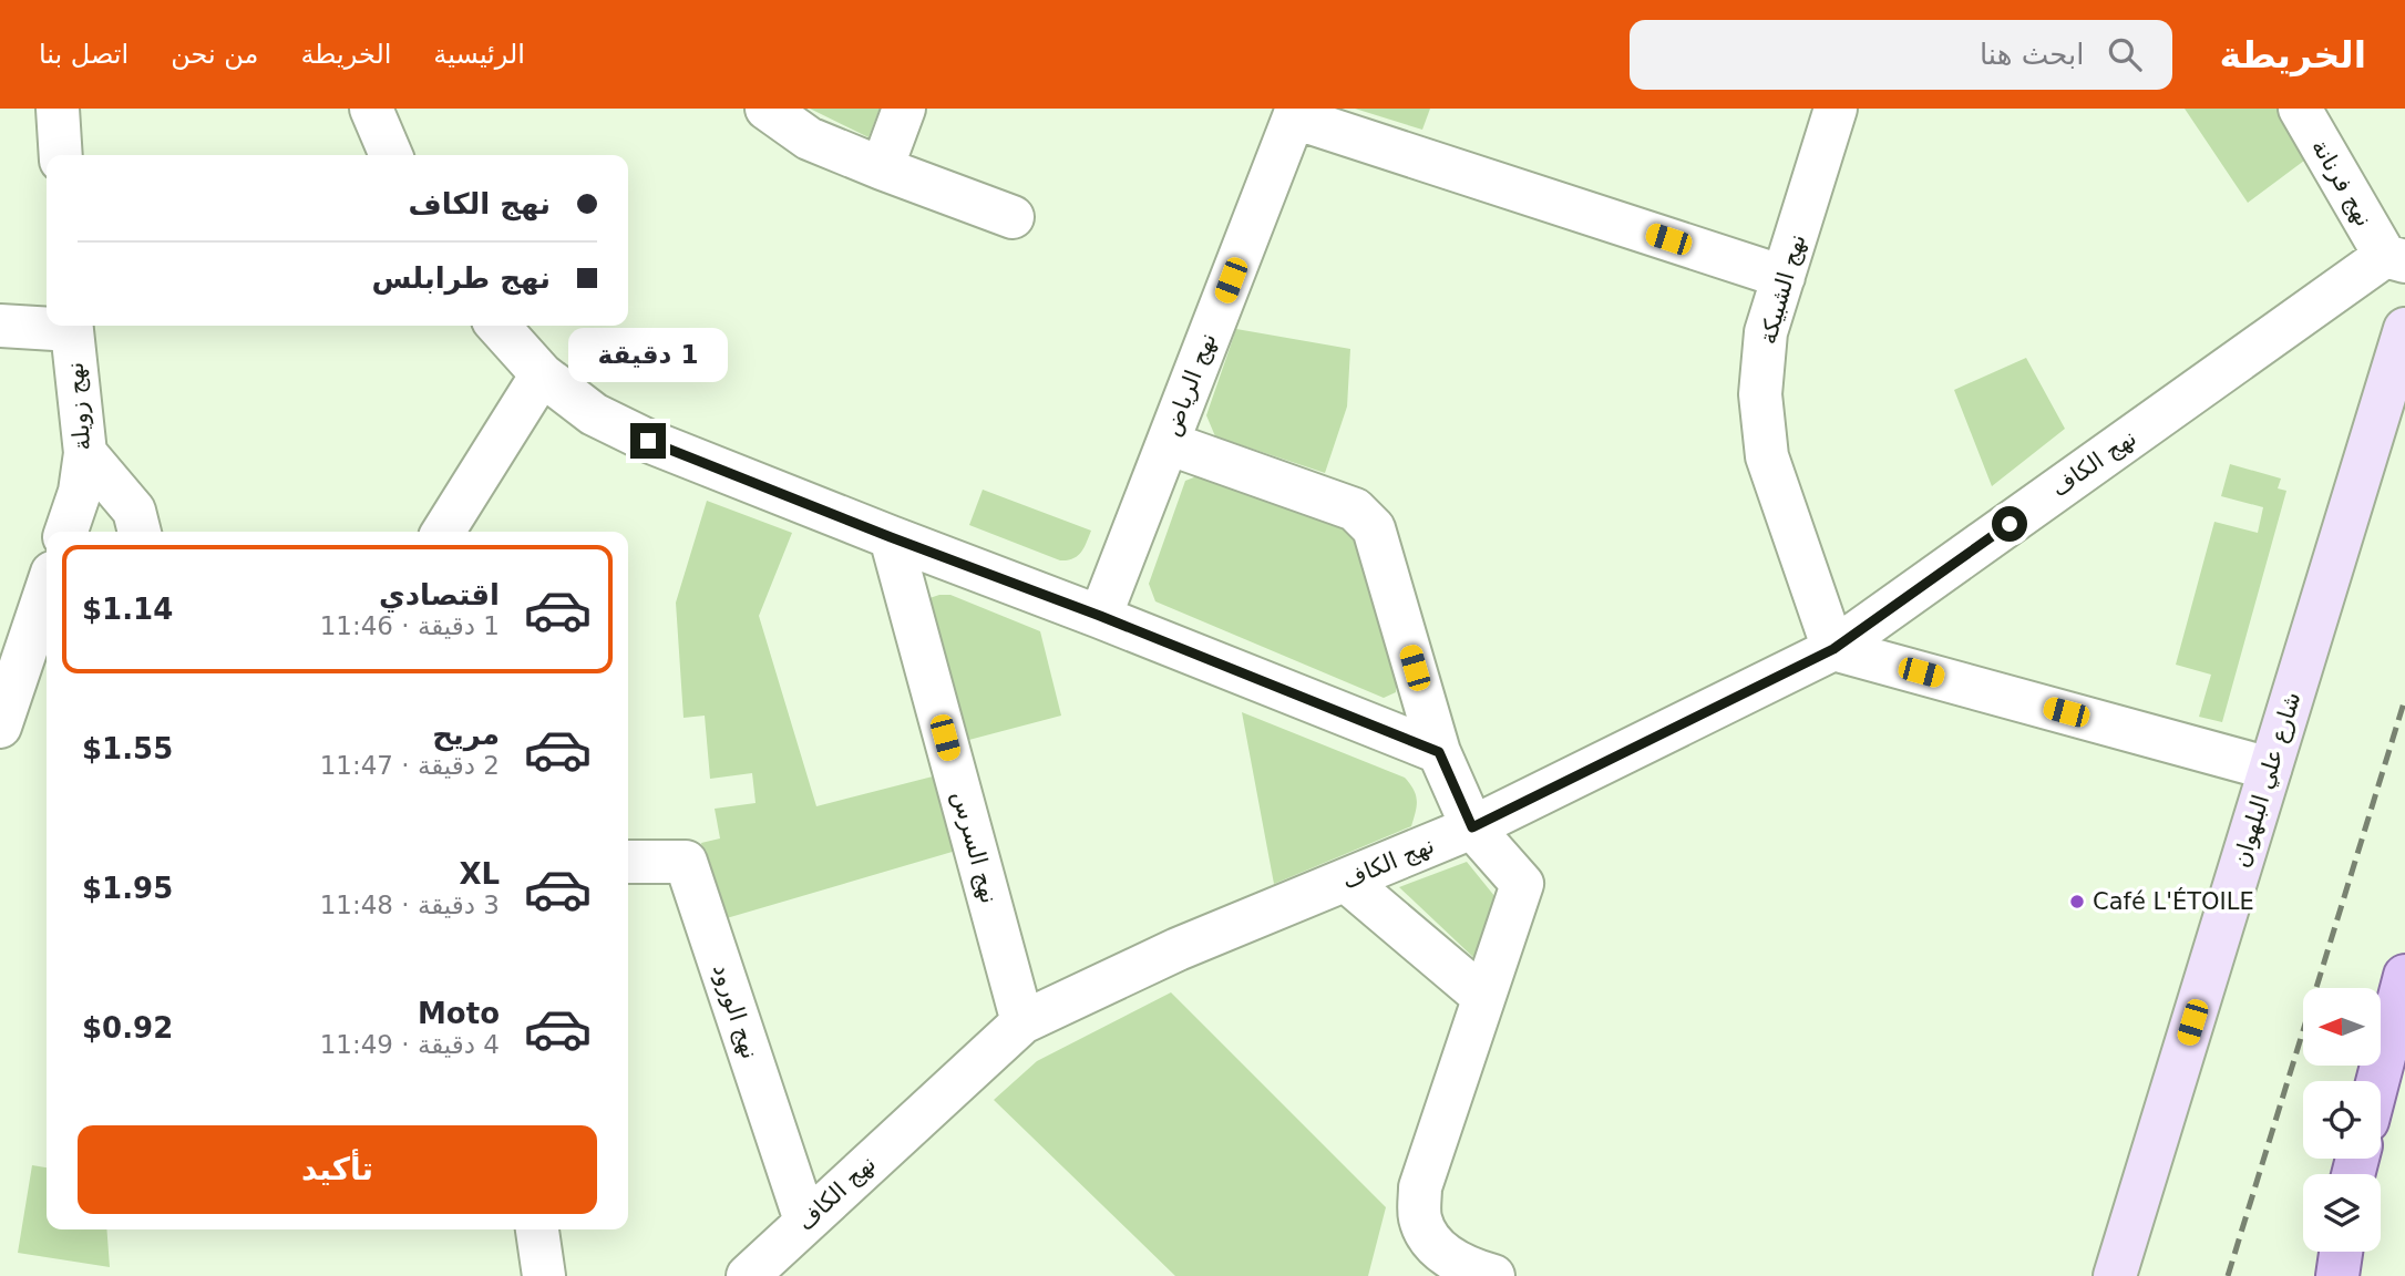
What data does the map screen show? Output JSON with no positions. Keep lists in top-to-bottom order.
{
  "streets": {
    "street": [
      "نهج فرنانة",
      "نهج الشبيكة",
      "نهج الرياض",
      "نهج زويلة",
      "نهج الكاف",
      "شارع علي البلهوان",
      "نهج السرس",
      "نهج الورود"
    ]
  },
  "crossings": [
    ["نهج فرنانة", "نهج الكاف"],
    ["نهج الشبيكة", "نهج الكاف"],
    ["نهج الكاف", "نهج السرس"],
    ["نهج الكاف", "نهج الورود"]
  ],
  "places": ["Café L'ÉTOILE"],
  "north": "left",
  "page": {
    "header": "الخريطة",
    "search": "ابحث هنا",
    "nav": [
      "الرئيسية",
      "الخريطة",
      "من نحن",
      "اتصل بنا"
    ],
    "banner": ["نهج الكاف", "نهج طرابلس"],
    "bubble": "1 دقيقة",
    "list": [
      {
        "name": "اقتصادي",
        "note": "1 دقيقة · 11:46",
        "value": "$1.14"
      },
      {
        "name": "مريح",
        "note": "2 دقيقة · 11:47",
        "value": "$1.55"
      },
      {
        "name": "XL",
        "note": "3 دقيقة · 11:48",
        "value": "$1.95"
      },
      {
        "name": "Moto",
        "note": "4 دقيقة · 11:49",
        "value": "$0.92"
      }
    ],
    "buttons": "تأكيد"
  }
}
